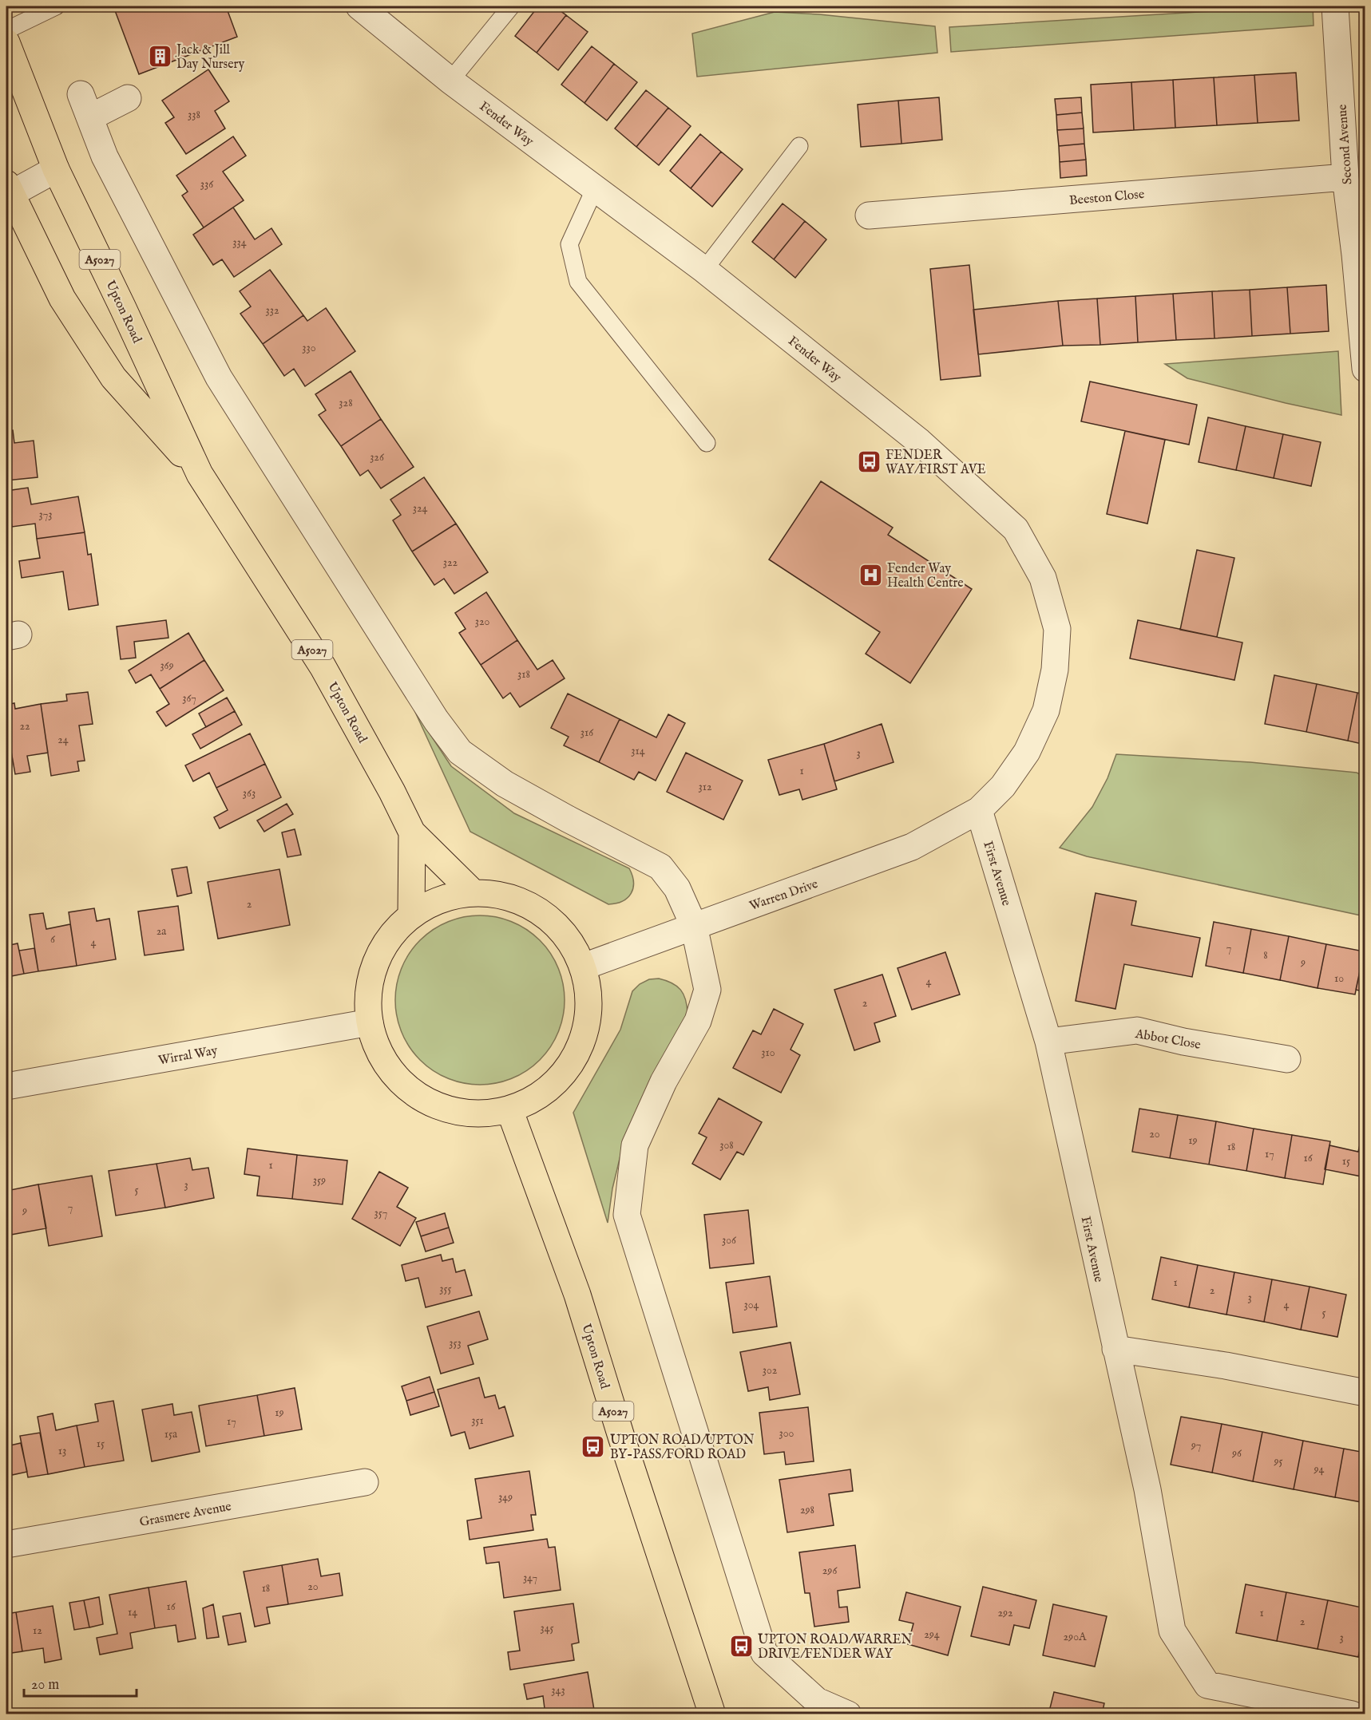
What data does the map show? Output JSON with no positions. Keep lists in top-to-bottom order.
{
  "streets": {
    "main road": ["A5027", "Upton Road"],
    "street": [
      "Fender Way",
      "Second Avenue",
      "Beeston Close",
      "First Avenue",
      "Warren Drive",
      "Abbot Close",
      "Wirral Way",
      "Grasmere Avenue"
    ]
  },
  "crossings": [
    ["Fender Way", "First Avenue"],
    ["Fender Way", "Warren Drive"],
    ["Second Avenue", "Beeston Close"],
    ["First Avenue", "Warren Drive"],
    ["First Avenue", "Abbot Close"]
  ],
  "places": {
    "building": ["Jack & Jill Day Nursery"],
    "bus stop": ["FENDER WAY/FIRST AVE", "UPTON ROAD/UPTON BY-PASS/FORD ROAD", "UPTON ROAD/WARREN DRIVE/FENDER WAY"],
    "hospital": ["Fender Way Health Centre"]
  },
  "house_numbers": [
    "338",
    "336",
    "334",
    "332",
    "330",
    "328",
    "326",
    "324",
    "373",
    "322",
    "320",
    "369",
    "318",
    "367",
    "22",
    "316",
    "24",
    "314",
    "3",
    "1",
    "312",
    "363",
    "2",
    "2a",
    "6",
    "4",
    "7",
    "8",
    "9",
    "10",
    "4",
    "2",
    "310",
    "20",
    "19",
    "308",
    "18",
    "17",
    "16",
    "15",
    "1",
    "359",
    "3",
    "5",
    "7",
    "9",
    "357",
    "306",
    "1",
    "355",
    "2",
    "3",
    "304",
    "4",
    "5",
    "353",
    "302",
    "19",
    "351",
    "17",
    "300",
    "15a",
    "15",
    "97",
    "13",
    "96",
    "95",
    "94",
    "349",
    "298",
    "296",
    "347",
    "20",
    "18",
    "16",
    "14",
    "292",
    "1",
    "2",
    "345",
    "12",
    "294",
    "290A",
    "3",
    "343"
  ],
  "scale_bar": "20 m"
}
